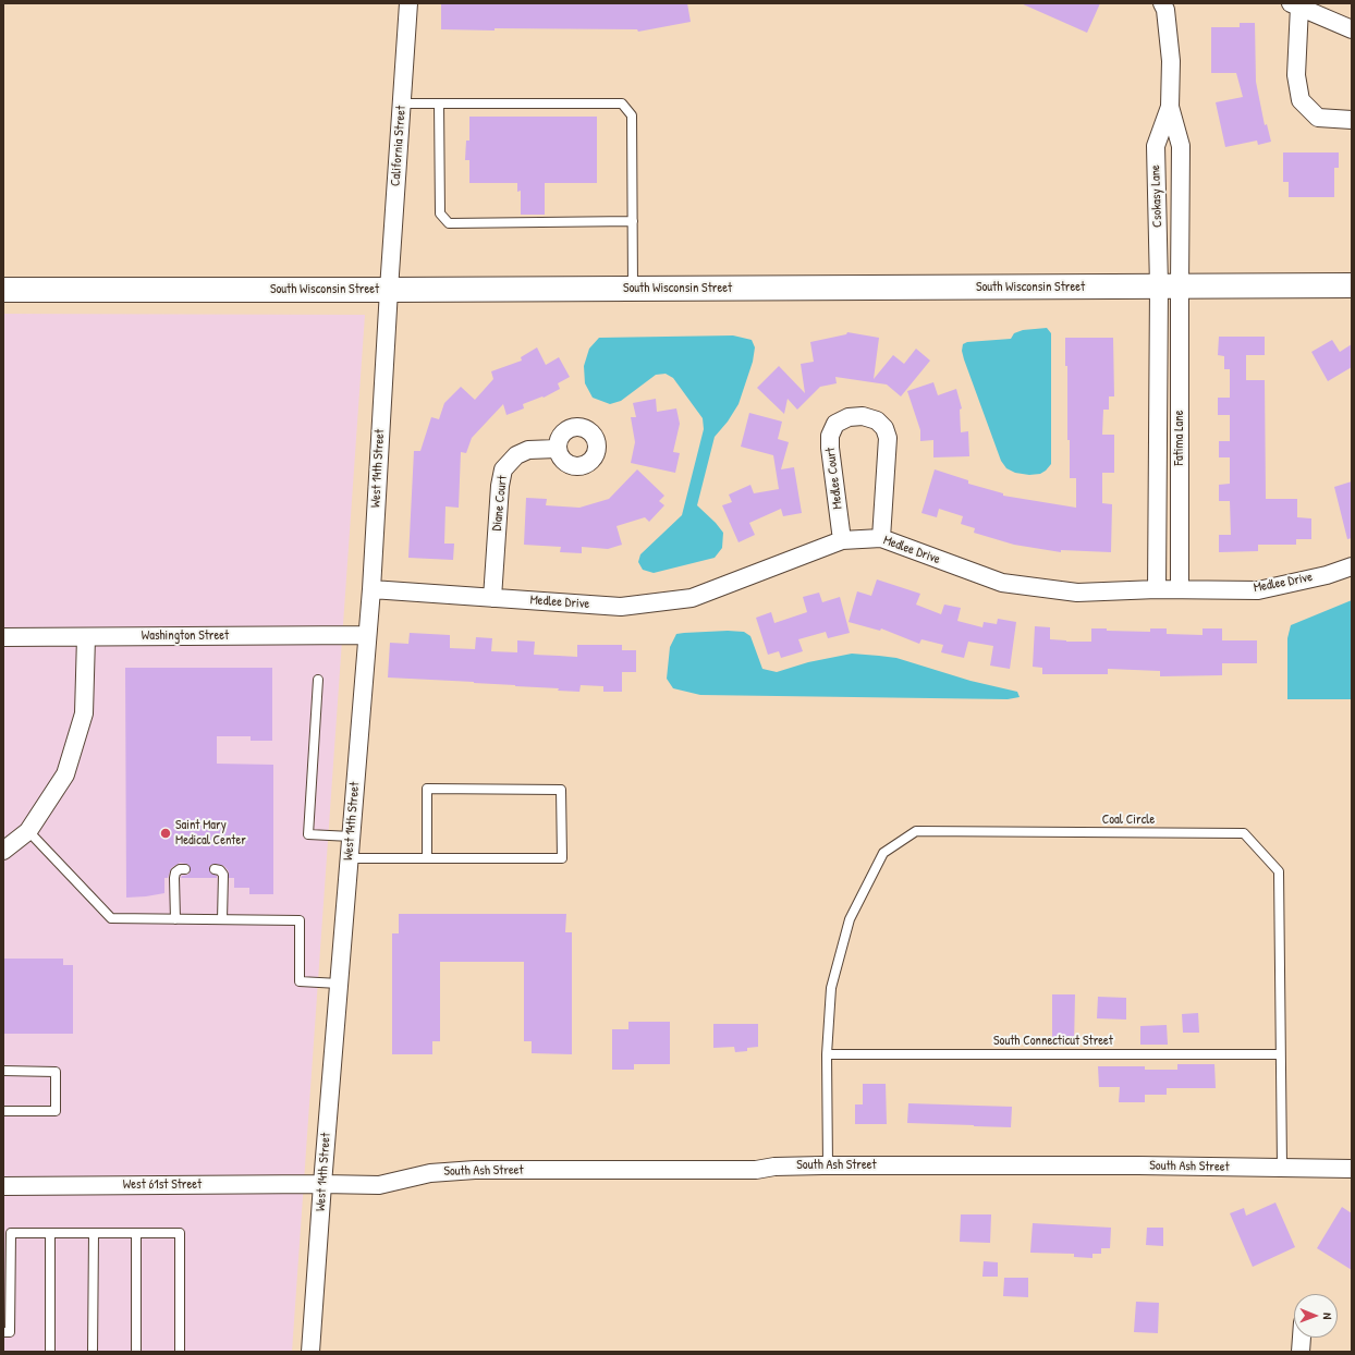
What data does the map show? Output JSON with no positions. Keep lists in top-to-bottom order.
{
  "streets": {
    "street": [
      "California Street",
      "Csokasy Lane",
      "South Wisconsin Street",
      "Fatima Lane",
      "West 14th Street",
      "Medlee Court",
      "Diane Court",
      "Medlee Drive",
      "Washington Street",
      "South Ash Street",
      "West 61st Street"
    ],
    "lane": ["Coal Circle", "South Connecticut Street"]
  },
  "crossings": [
    ["California Street", "South Wisconsin Street"],
    ["California Street", "West 14th Street"],
    ["Csokasy Lane", "South Wisconsin Street"],
    ["Csokasy Lane", "Fatima Lane"],
    ["South Wisconsin Street", "Fatima Lane"],
    ["South Wisconsin Street", "West 14th Street"],
    ["Fatima Lane", "Medlee Drive"],
    ["West 14th Street", "Medlee Drive"],
    ["West 14th Street", "Washington Street"],
    ["West 14th Street", "South Ash Street"],
    ["West 14th Street", "West 61st Street"],
    ["Medlee Court", "Medlee Drive"],
    ["Diane Court", "Medlee Drive"],
    ["Coal Circle", "South Connecticut Street"],
    ["Coal Circle", "South Ash Street"],
    ["South Ash Street", "West 61st Street"]
  ],
  "places": ["Saint Mary Medical Center"],
  "north": "right"
}
